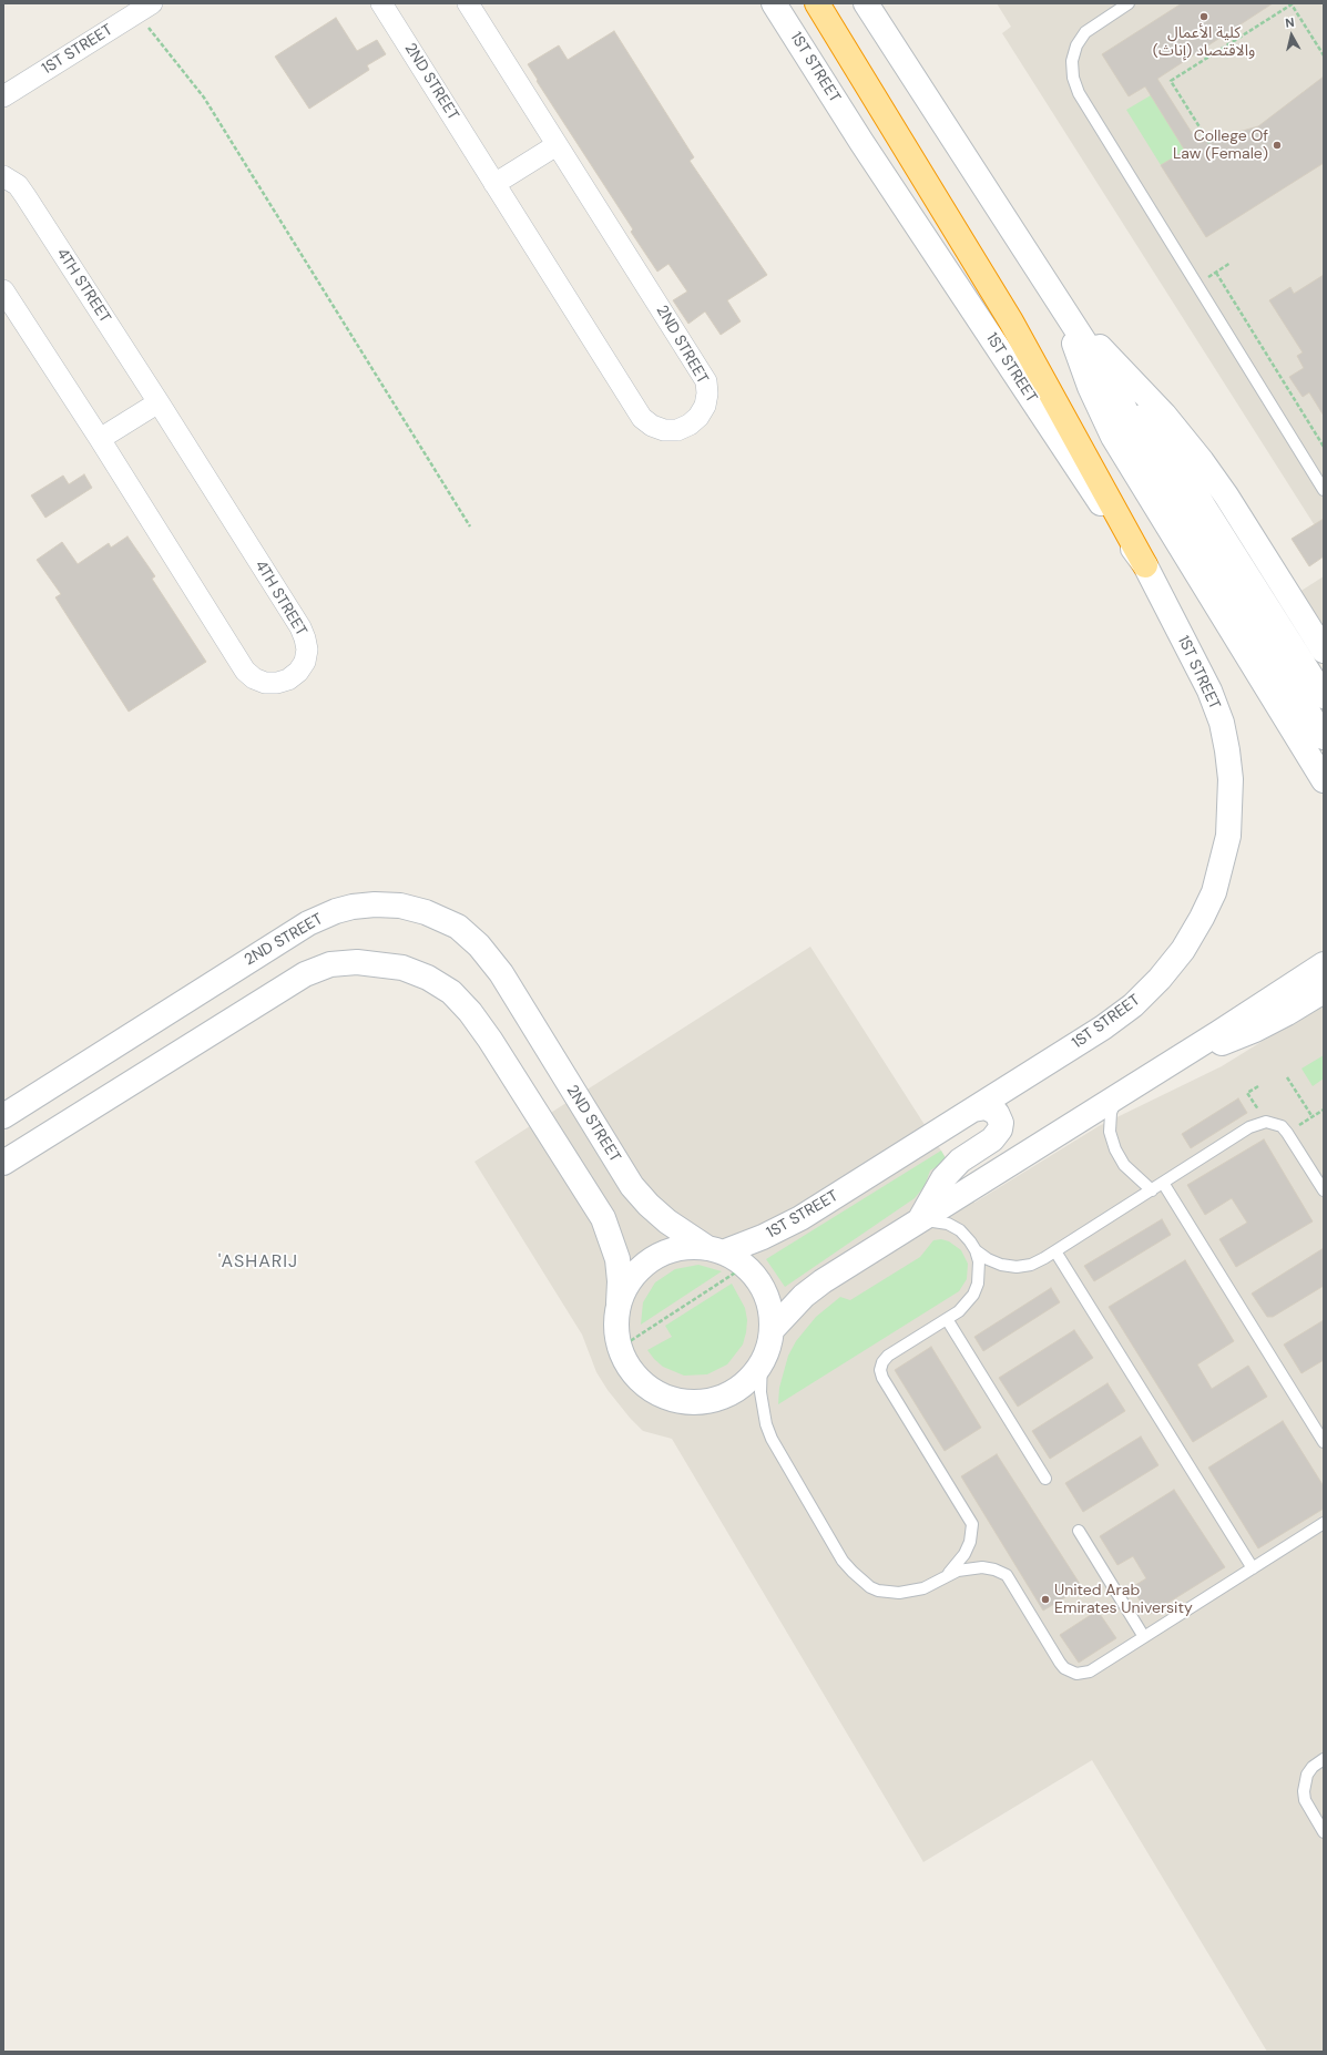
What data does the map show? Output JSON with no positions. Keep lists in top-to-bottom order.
{
  "streets": {
    "street": ["1ST STREET", "2ND STREET", "4TH STREET"]
  },
  "crossings": [
    ["1ST STREET", "2ND STREET"]
  ],
  "districts": ["'ASHARIJ"],
  "places": ["كلية الأعمال والاقتصاد (إناث)", "College Of Law (Female)", "United Arab Emirates University"],
  "north": "top"
}
